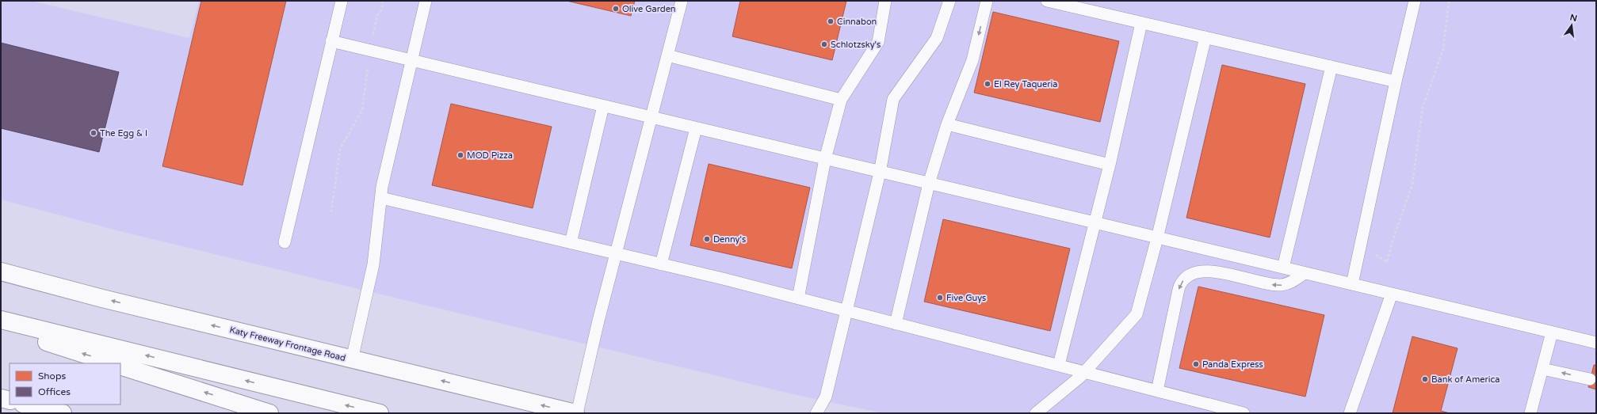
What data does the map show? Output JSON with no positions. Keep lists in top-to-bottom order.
{
  "streets": {
    "main road": ["Katy Freeway Frontage Road"]
  },
  "places": [
    "Olive Garden",
    "Cinnabon",
    "Schlotzsky's",
    "El Rey Taqueria",
    "The Egg & I",
    "MOD Pizza",
    "Denny's",
    "Five Guys",
    "Panda Express",
    "Bank of America"
  ],
  "legend": ["Shops", "Offices"],
  "north": "top"
}
